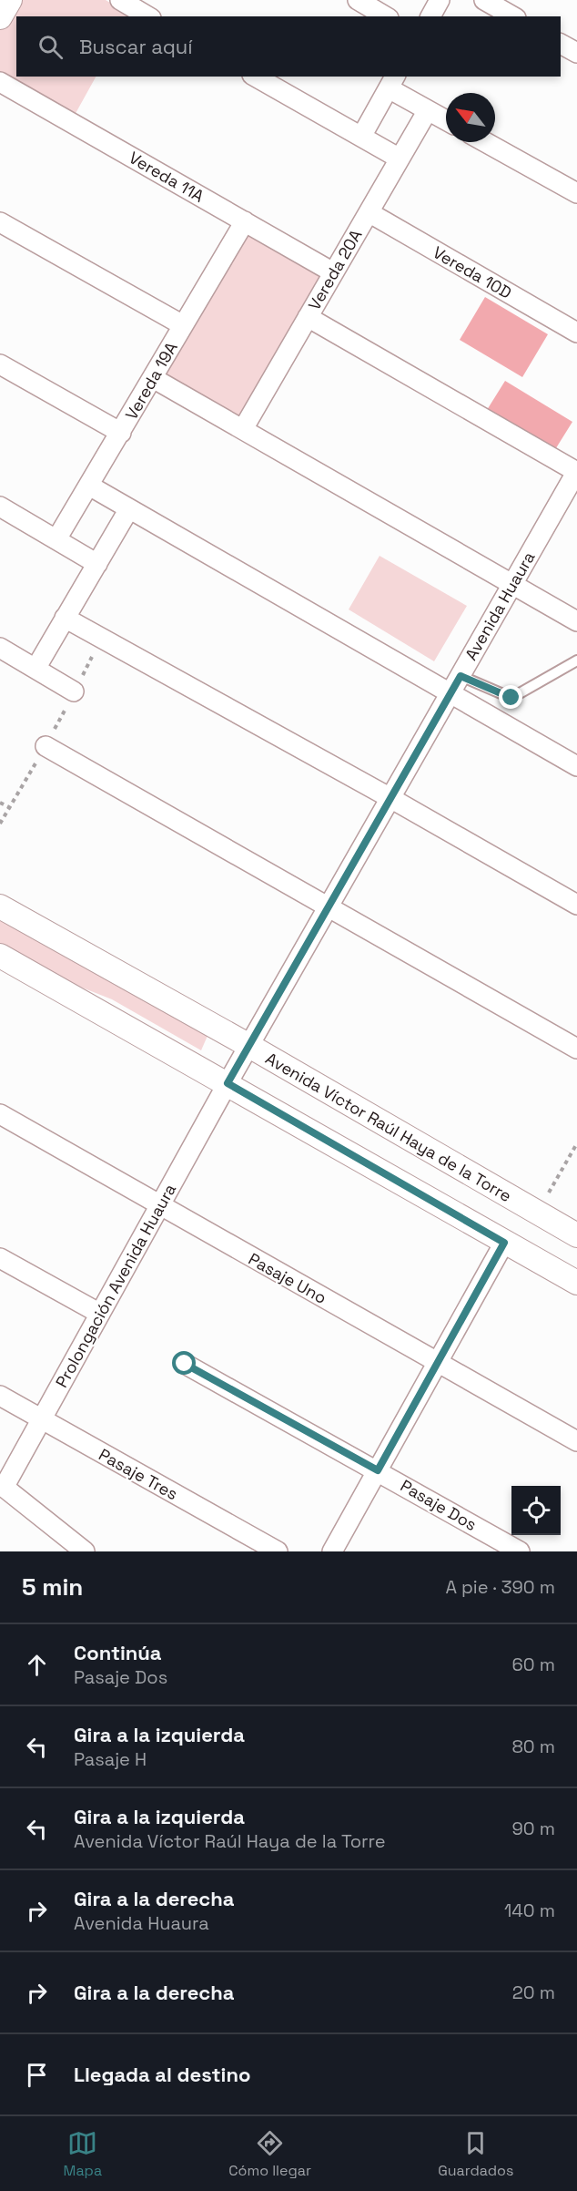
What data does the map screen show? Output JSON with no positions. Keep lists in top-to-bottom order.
{
  "streets": {
    "street": [
      "Vereda 11A",
      "Vereda 20A",
      "Vereda 10D",
      "Vereda 19A",
      "Avenida Huaura",
      "Avenida Víctor Raúl Haya de la Torre",
      "Pasaje Uno",
      "Prolongación Avenida Huaura",
      "Pasaje Tres",
      "Pasaje Dos"
    ]
  },
  "crossings": [
    ["Vereda 11A", "Vereda 20A"],
    ["Vereda 11A", "Vereda 19A"],
    ["Vereda 20A", "Vereda 10D"],
    ["Avenida Huaura", "Avenida Víctor Raúl Haya de la Torre"],
    ["Avenida Huaura", "Prolongación Avenida Huaura"],
    ["Pasaje Uno", "Prolongación Avenida Huaura"],
    ["Prolongación Avenida Huaura", "Pasaje Tres"]
  ],
  "north": "top left",
  "page": {
    "search": "Buscar aquí",
    "heading": ["5 min", "A pie · 390 m"],
    "list": [
      ["Continúa", "Pasaje Dos", "60 m"],
      ["Gira a la izquierda", "Pasaje H", "80 m"],
      ["Gira a la izquierda", "Avenida Víctor Raúl Haya de la Torre", "90 m"],
      ["Gira a la derecha", "Avenida Huaura", "140 m"],
      ["Gira a la derecha", "20 m"],
      "Llegada al destino"
    ],
    "nav": ["Mapa", "Cómo llegar", "Guardados"]
  }
}
